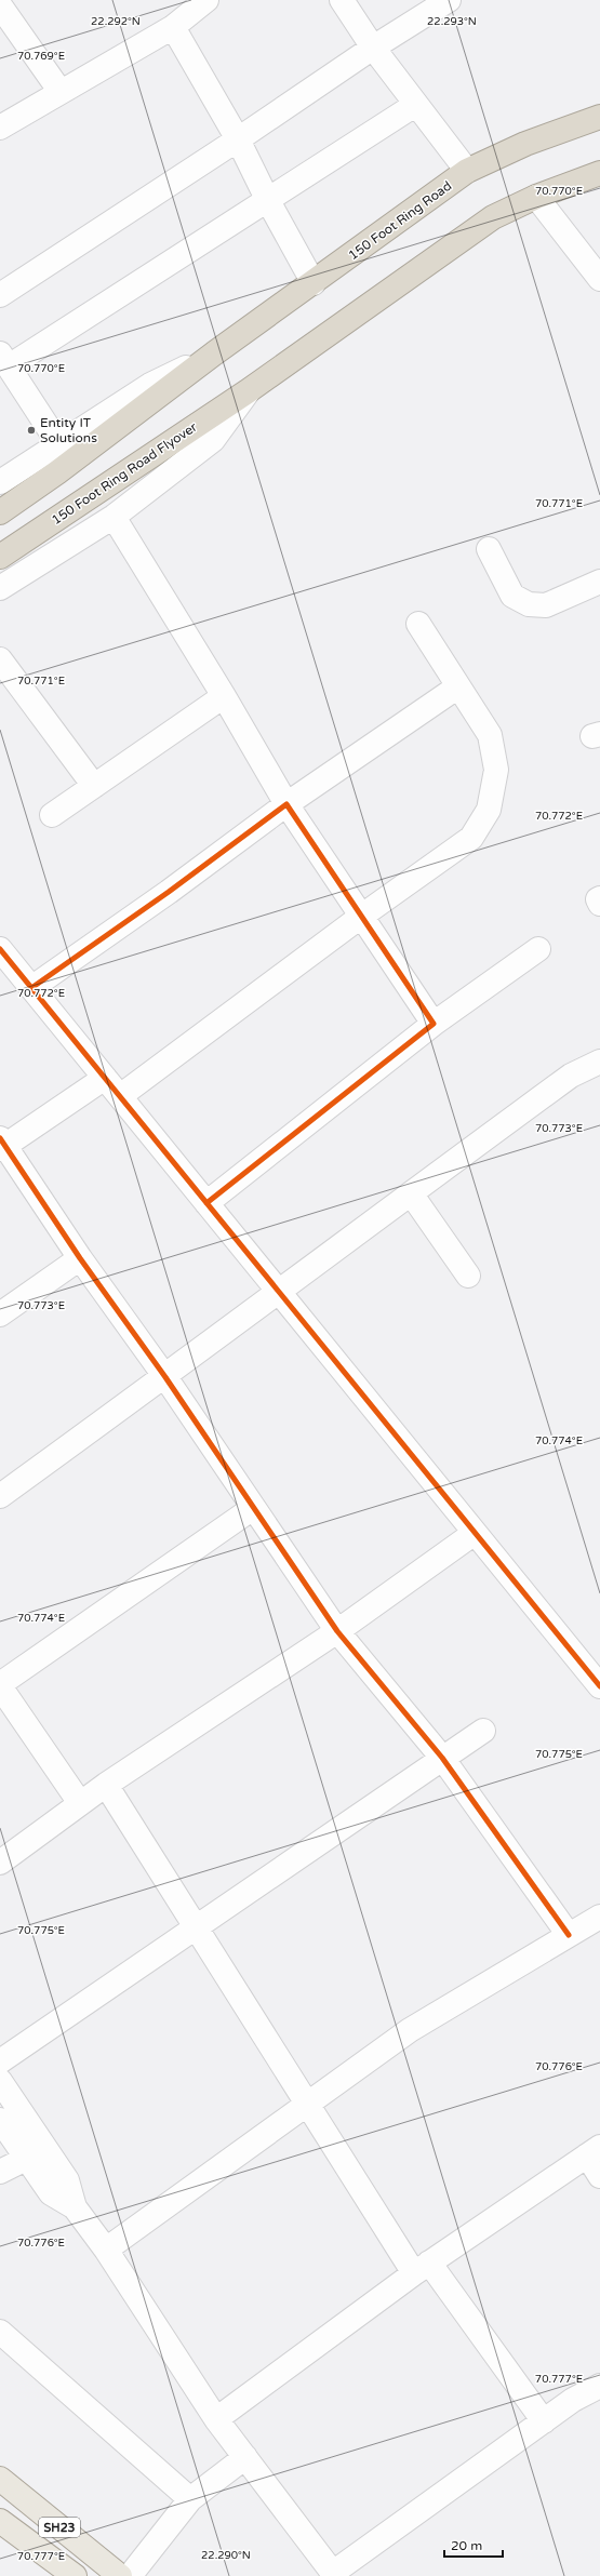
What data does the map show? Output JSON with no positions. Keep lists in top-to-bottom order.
{
  "streets": {
    "highway": ["150 Foot Ring Road", "150 Foot Ring Road Flyover"],
    "main road": ["SH23"]
  },
  "places": ["Entity IT Solutions"],
  "scale_bar": "20 m",
  "coordinates": [
    "22.292°N",
    "22.293°N",
    "70.769°E",
    "70.770°E",
    "70.771°E",
    "70.772°E",
    "70.773°E",
    "70.774°E",
    "70.775°E",
    "70.776°E",
    "70.777°E",
    "22.290°N"
  ]
}
